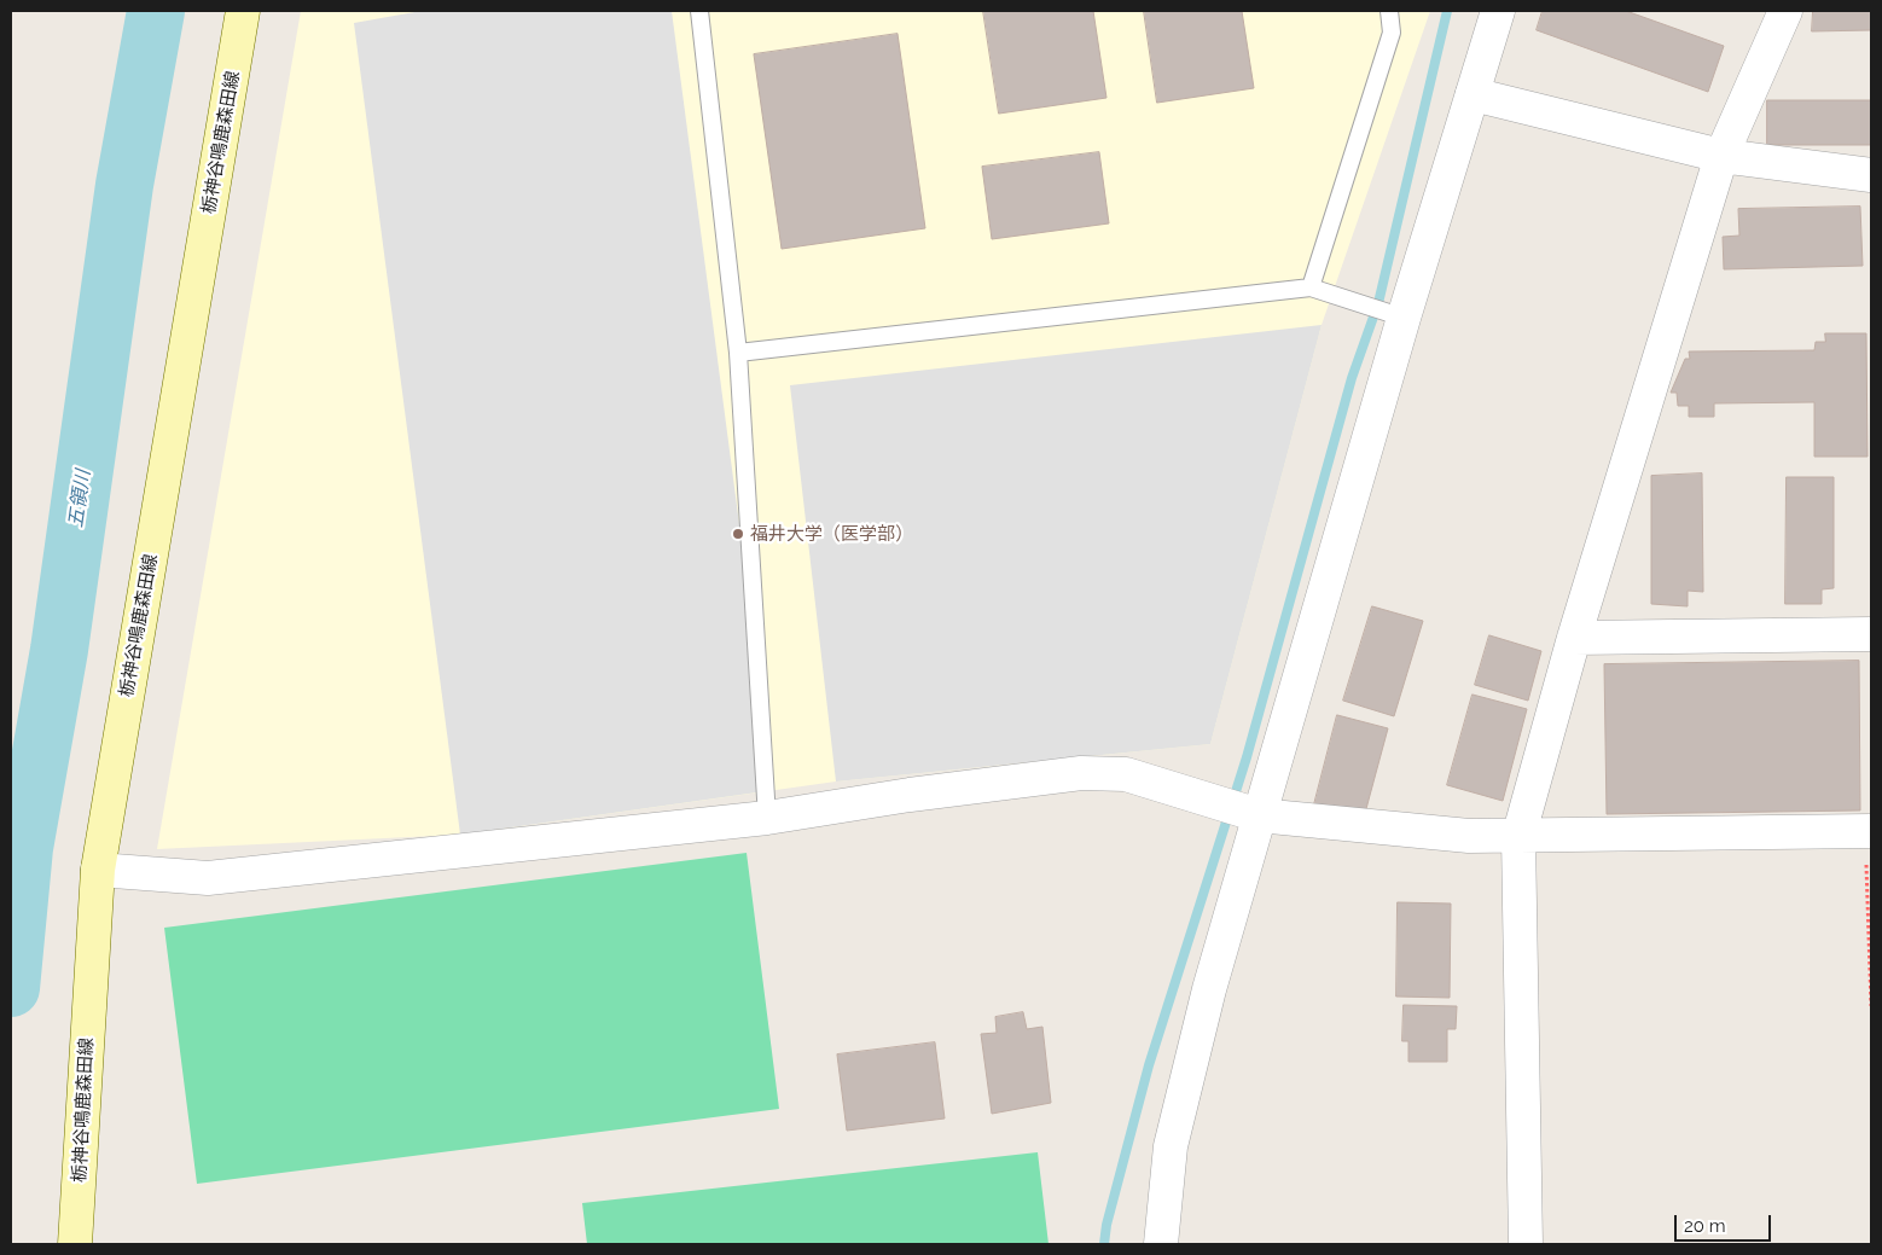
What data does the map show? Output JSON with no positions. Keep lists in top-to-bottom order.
{
  "streets": {
    "main road": ["栃神谷鳴鹿森田線"]
  },
  "water": ["五領川"],
  "places": ["福井大学（医学部）"],
  "scale_bar": "20 m"
}
